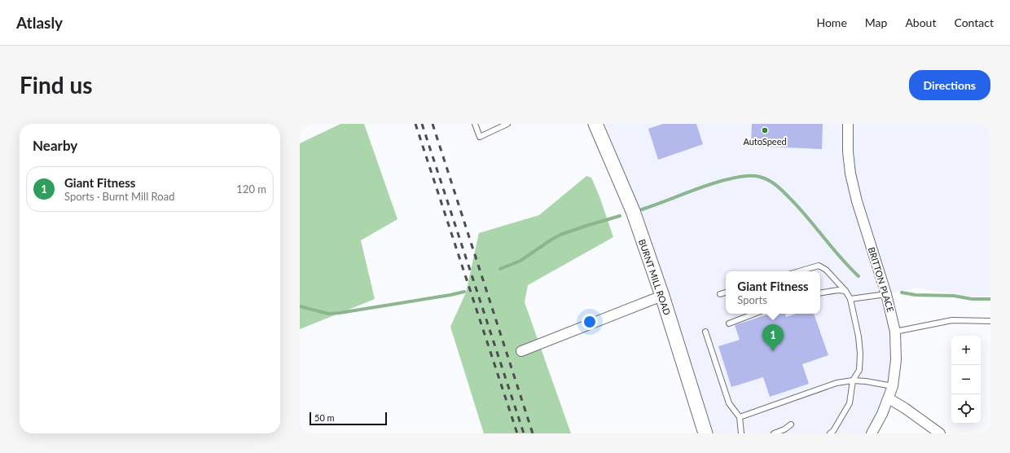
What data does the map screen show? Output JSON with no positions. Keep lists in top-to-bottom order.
{
  "streets": {
    "main road": ["BURNT MILL ROAD"],
    "street": ["BRITTON PLACE"]
  },
  "places": ["AutoSpeed"],
  "scale_bar": "50 m",
  "page": {
    "header": "Atlasly",
    "nav": [
      "Home",
      "Map",
      "About",
      "Contact"
    ],
    "buttons": "Directions",
    "title": "Find us",
    "heading": "Nearby",
    "list": [
      {
        "mark": "1",
        "name": "Giant Fitness",
        "note": "Sports · Burnt Mill Road",
        "value": "120 m"
      }
    ],
    "popup": ["Giant Fitness", "Sports"],
    "pins": "1",
    "map_buttons": ["+", "−"],
    "scale": "50 m"
  }
}
